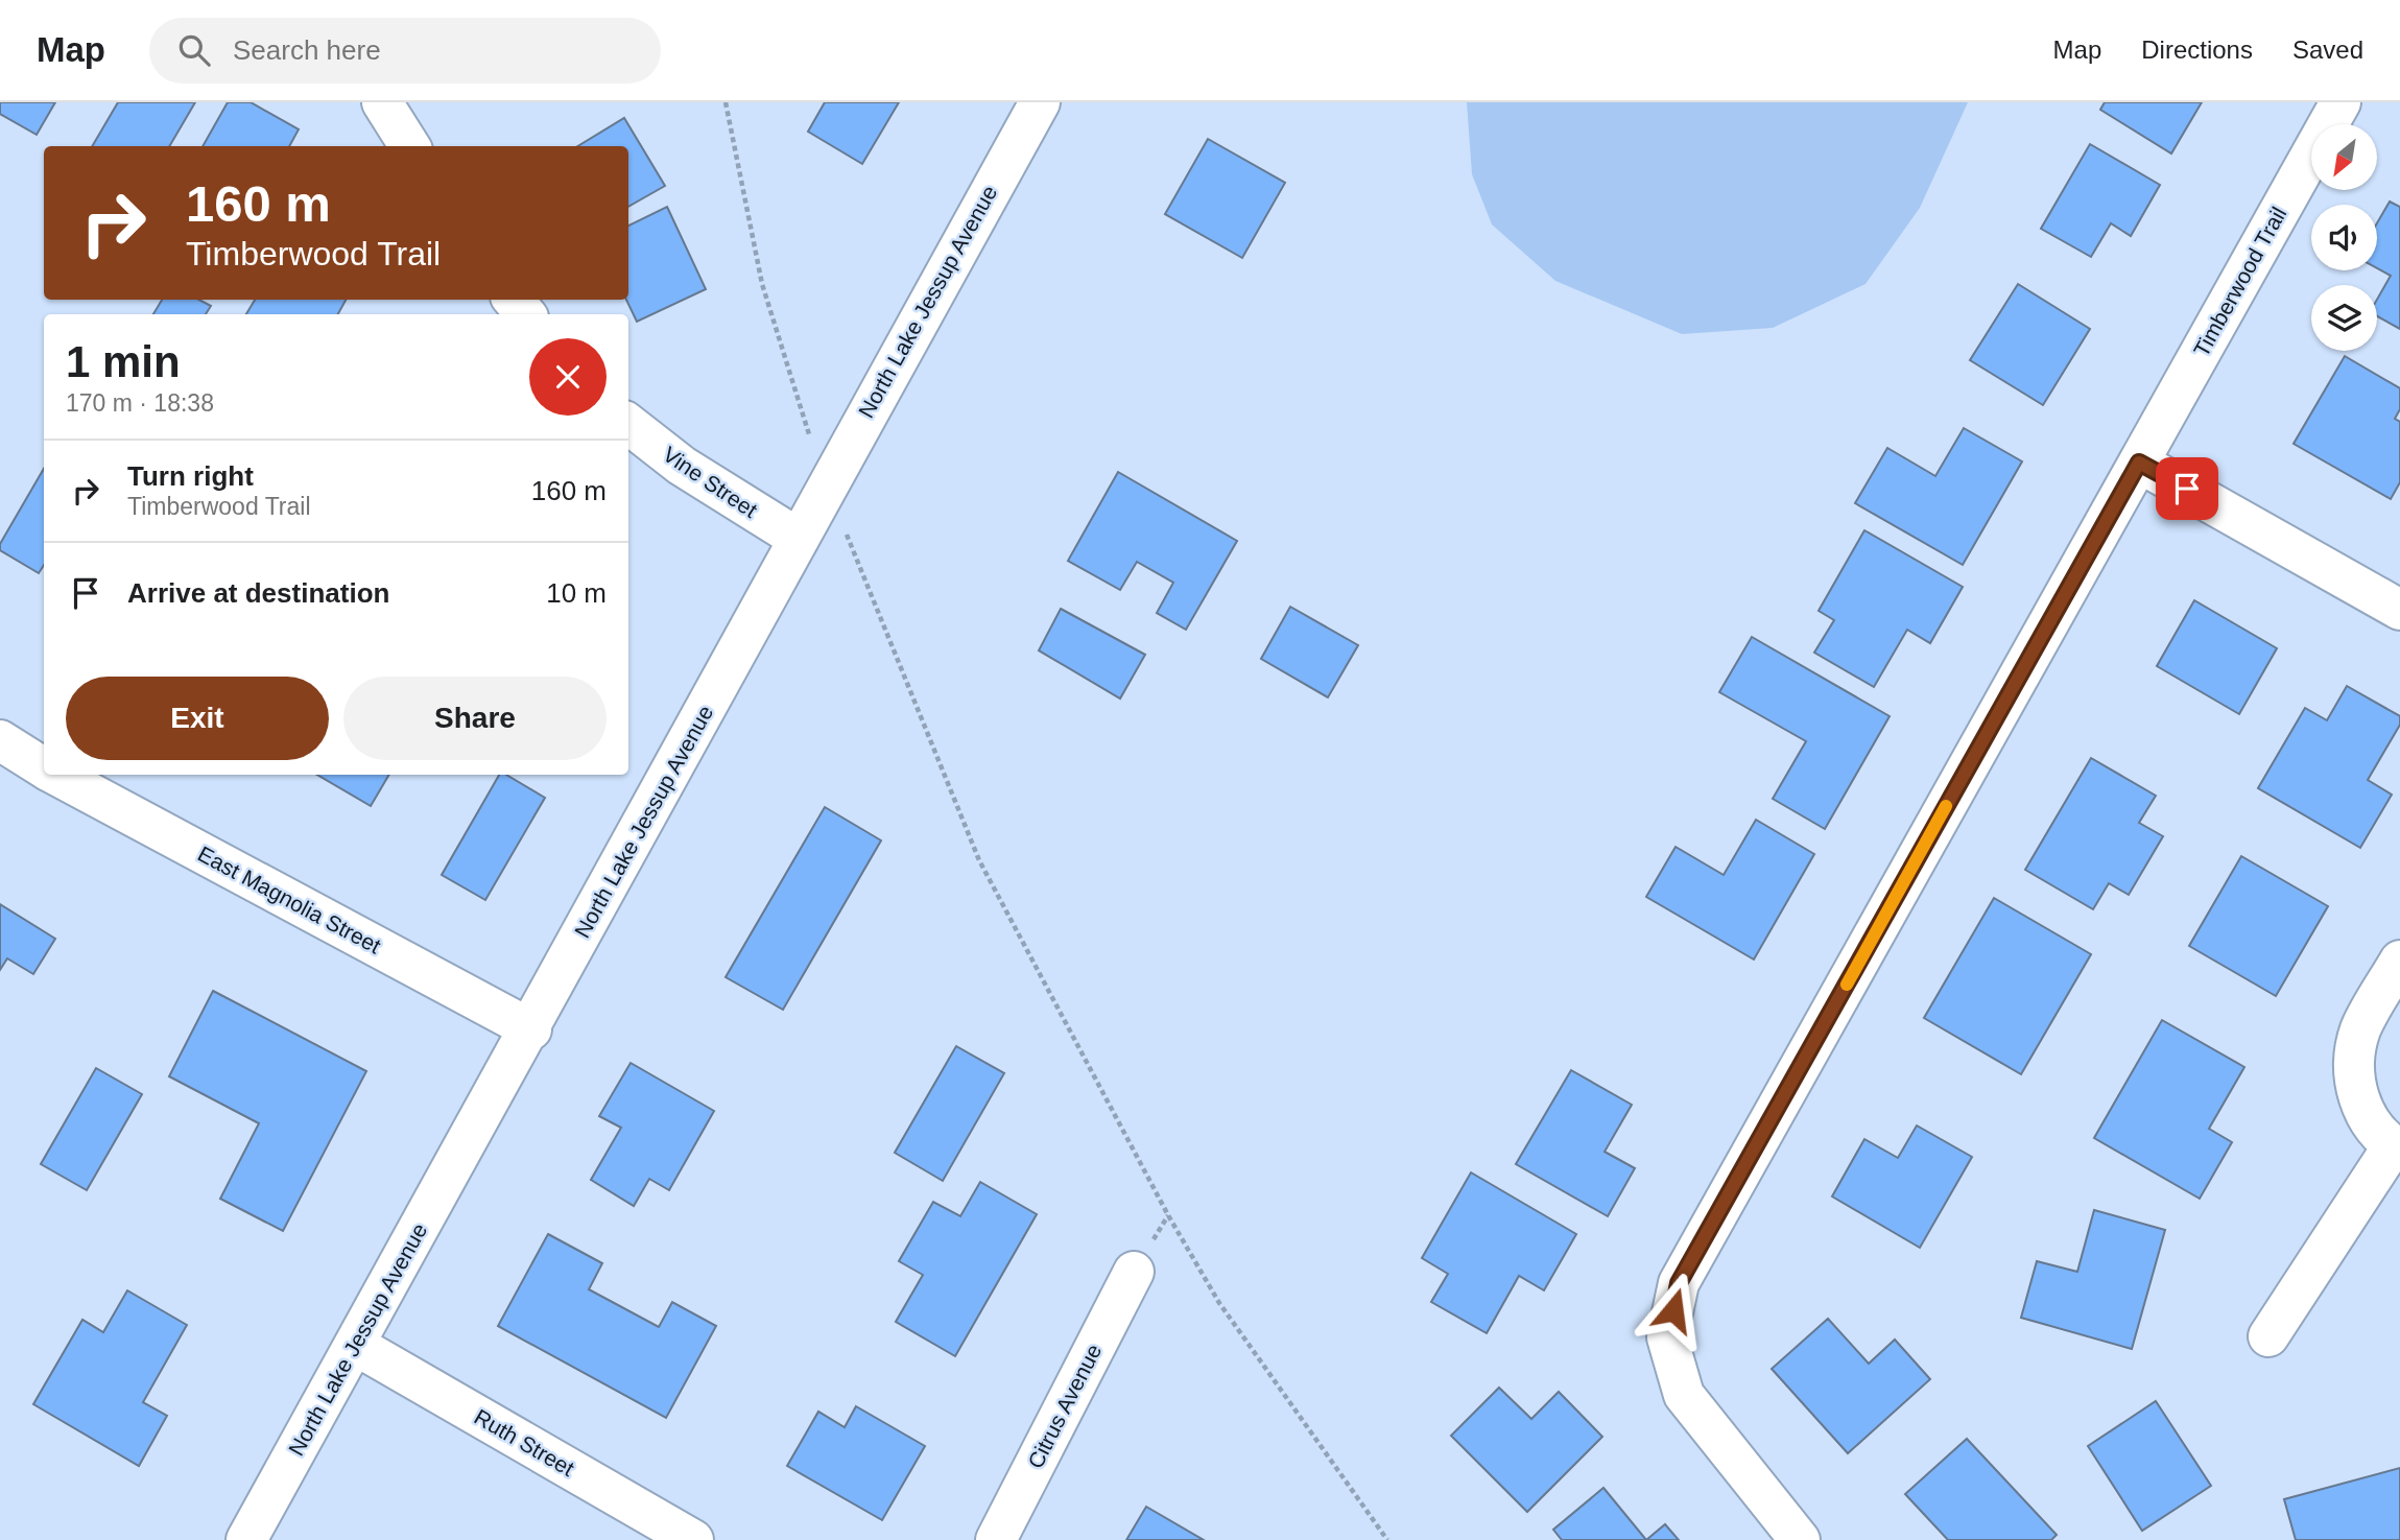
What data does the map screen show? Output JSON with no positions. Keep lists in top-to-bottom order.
{
  "streets": {
    "street": [
      "Timberwood Trail",
      "North Lake Jessup Avenue",
      "Vine Street",
      "East Magnolia Street",
      "Citrus Avenue",
      "Ruth Street"
    ]
  },
  "crossings": [
    ["North Lake Jessup Avenue", "Vine Street"],
    ["North Lake Jessup Avenue", "East Magnolia Street"],
    ["North Lake Jessup Avenue", "Ruth Street"]
  ],
  "north": "bottom left",
  "page": {
    "header": "Map",
    "search": "Search here",
    "nav": ["Map", "Directions", "Saved"],
    "turn": ["160 m", "Timberwood Trail"],
    "heading": ["1 min", "170 m · 18:38"],
    "list": [
      {
        "name": "Turn right",
        "note": "Timberwood Trail",
        "value": "160 m"
      },
      {
        "name": "Arrive at destination",
        "value": "10 m"
      }
    ],
    "buttons": ["Exit", "Share"]
  }
}
